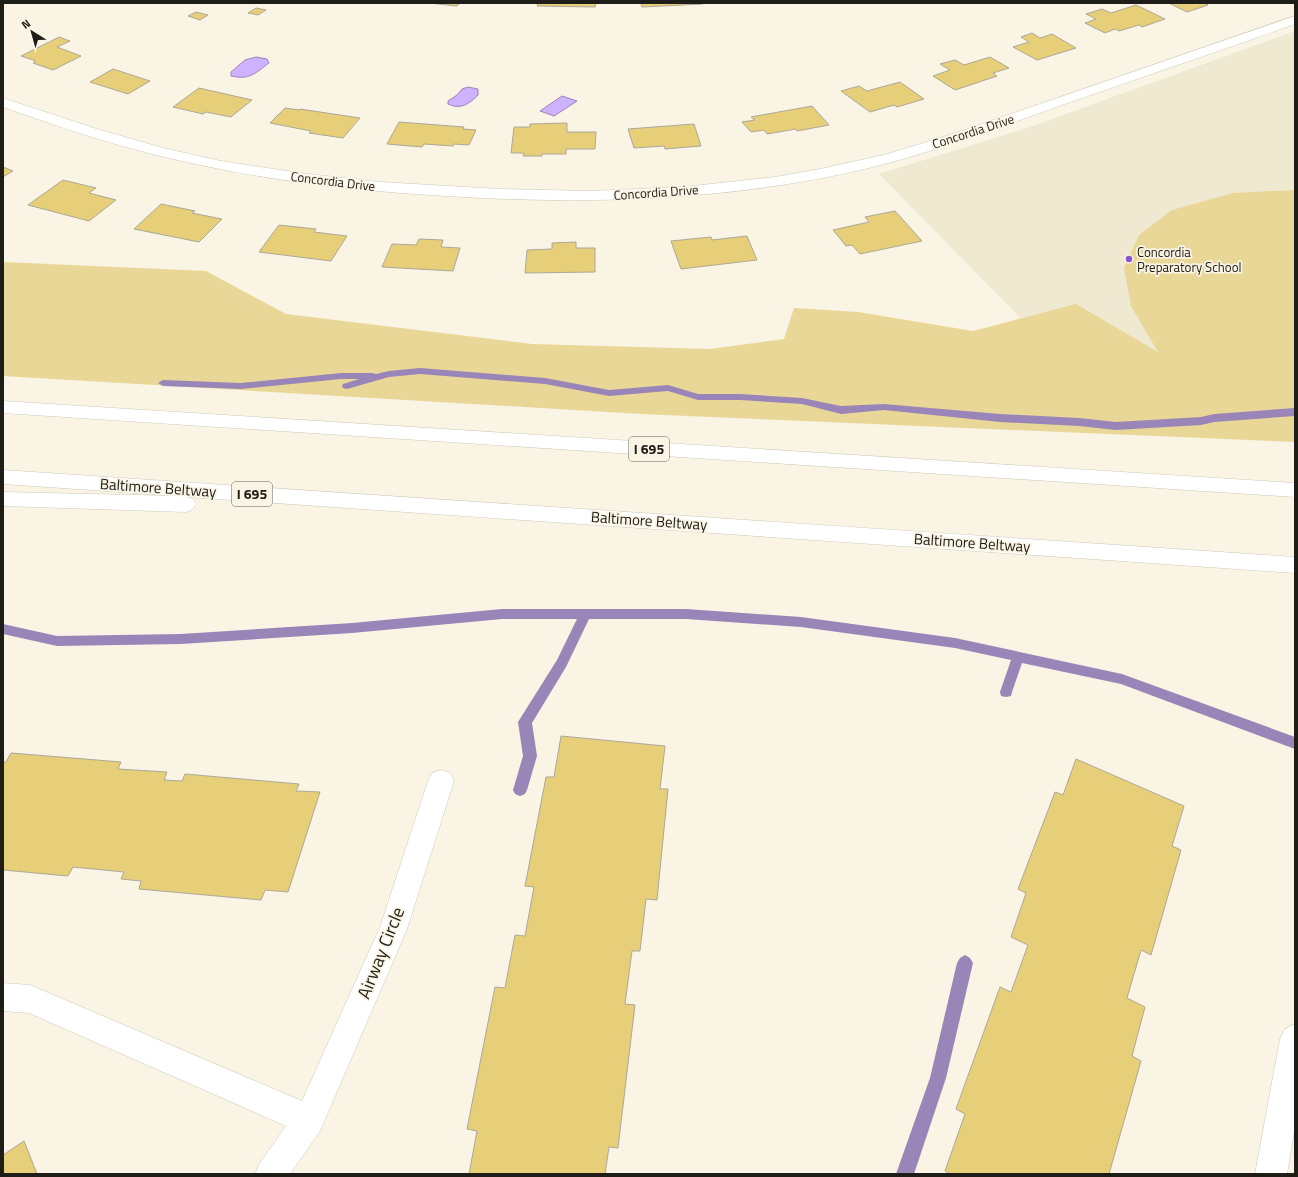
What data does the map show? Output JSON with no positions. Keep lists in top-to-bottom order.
{
  "streets": {
    "main road": [
      "Concordia Drive",
      "I 695",
      "Baltimore Beltway",
      "Airway Circle"
    ]
  },
  "places": ["Concordia Preparatory School"],
  "north": "top left"
}
